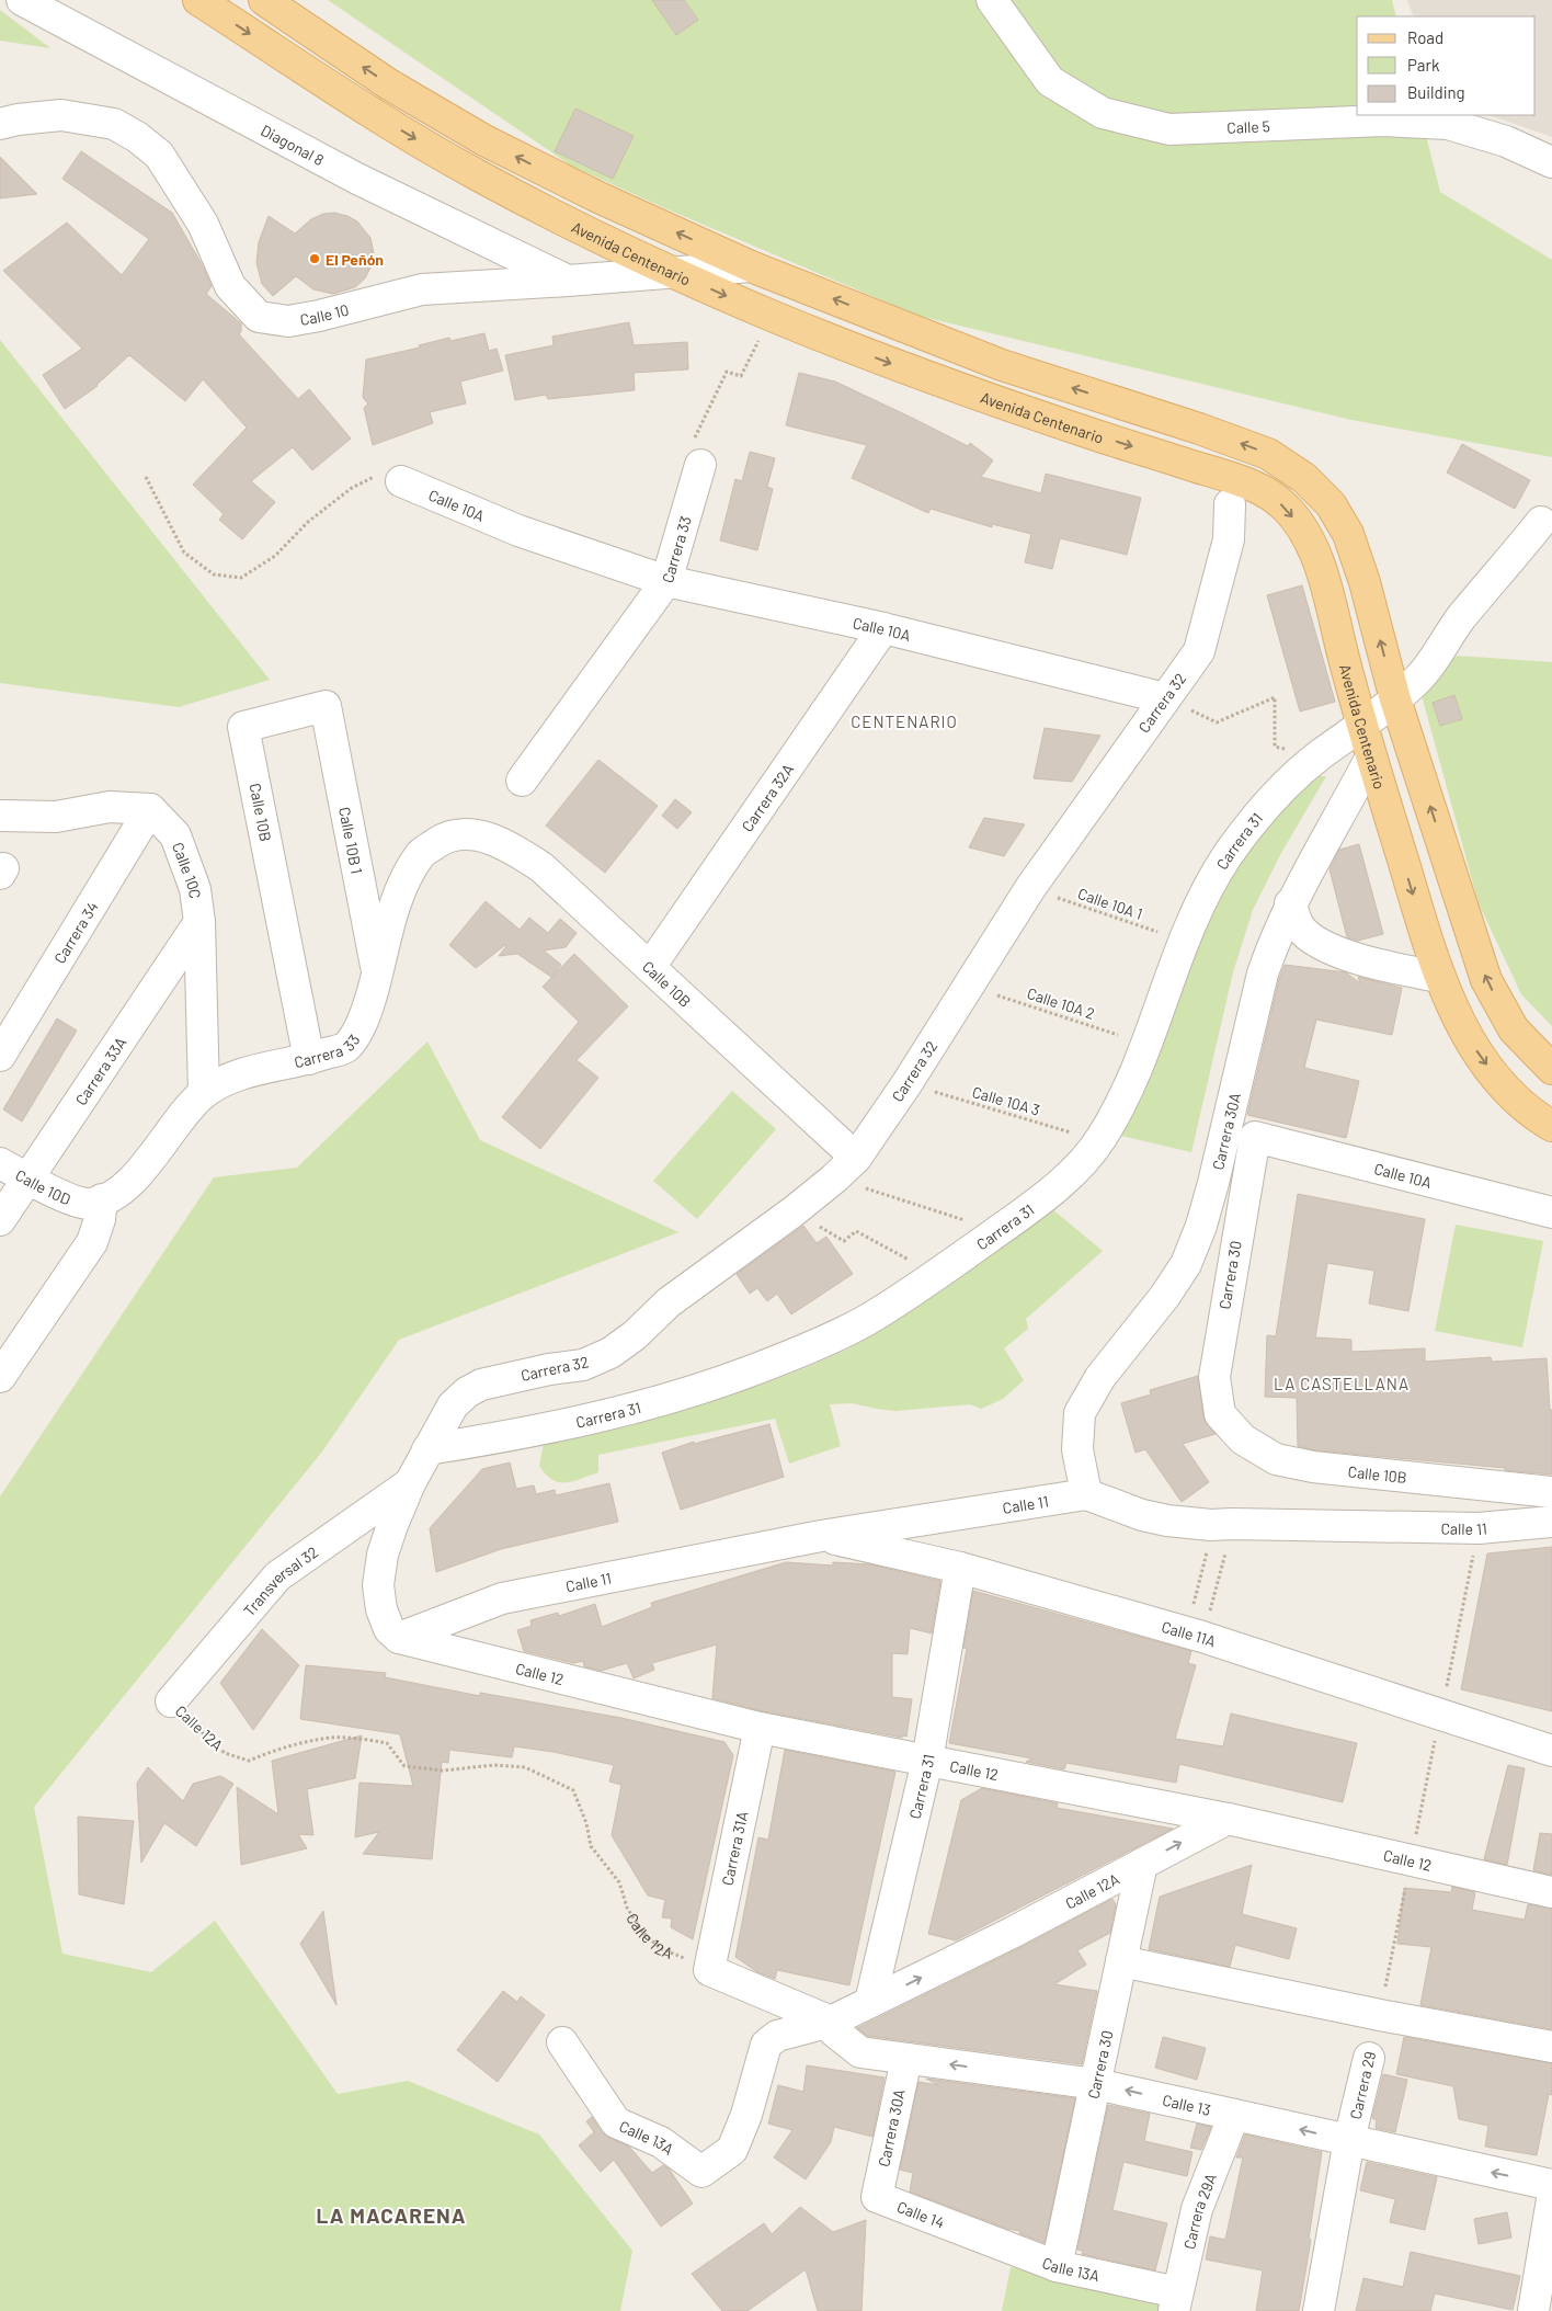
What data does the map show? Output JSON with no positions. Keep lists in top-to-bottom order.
{
  "streets": {
    "main road": ["Avenida Centenario"],
    "street": [
      "Calle 5",
      "Diagonal 8",
      "Calle 10",
      "Calle 10A",
      "Carrera 33",
      "Carrera 32",
      "Carrera 32A",
      "Calle 10B",
      "Calle 10B 1",
      "Carrera 31",
      "Calle 10C",
      "Carrera 34",
      "Carrera 33A",
      "Carrera 30A",
      "Calle 10D",
      "Carrera 30",
      "Calle 11",
      "Transversal 32",
      "Calle 11A",
      "Calle 12",
      "Calle 12A",
      "Carrera 31A",
      "Carrera 29",
      "Calle 13",
      "Calle 13A",
      "Carrera 29A",
      "Calle 14"
    ],
    "path": ["Calle 10A 1", "Calle 10A 2", "Calle 10A 3"]
  },
  "crossings": [
    ["Diagonal 8", "Calle 10"],
    ["Avenida Centenario", "Calle 10"],
    ["Avenida Centenario", "Carrera 31"],
    ["Avenida Centenario", "Carrera 30A"],
    ["Calle 10A", "Carrera 33"],
    ["Calle 10A", "Carrera 32"],
    ["Calle 10A", "Carrera 32A"],
    ["Calle 10A", "Carrera 30"],
    ["Carrera 33", "Calle 10B"],
    ["Carrera 33", "Calle 10B 1"],
    ["Carrera 33", "Calle 10C"],
    ["Carrera 33", "Calle 10D"],
    ["Carrera 32", "Calle 10B"],
    ["Carrera 32", "Carrera 31"],
    ["Carrera 32", "Calle 10A 1"],
    ["Carrera 32", "Calle 10A 2"],
    ["Carrera 32", "Calle 10A 3"],
    ["Carrera 32", "Transversal 32"],
    ["Carrera 32A", "Calle 10B"],
    ["Calle 10B", "Calle 10B 1"],
    ["Calle 10B", "Carrera 30"],
    ["Carrera 31", "Calle 10A 1"],
    ["Carrera 31", "Calle 10A 2"],
    ["Carrera 31", "Calle 10A 3"],
    ["Carrera 31", "Transversal 32"],
    ["Carrera 31", "Calle 11A"],
    ["Carrera 31", "Calle 12"],
    ["Carrera 31", "Calle 12A"],
    ["Calle 10C", "Carrera 34"],
    ["Calle 10C", "Carrera 33A"],
    ["Carrera 33A", "Calle 10D"],
    ["Carrera 30A", "Calle 11"],
    ["Carrera 30A", "Calle 13"],
    ["Carrera 30A", "Calle 14"],
    ["Carrera 30", "Calle 12A"],
    ["Carrera 30", "Calle 13"],
    ["Carrera 30", "Calle 13A"],
    ["Calle 11", "Calle 11A"],
    ["Calle 11", "Calle 12"],
    ["Transversal 32", "Calle 12A"],
    ["Calle 12", "Calle 12A"],
    ["Calle 12", "Carrera 31A"],
    ["Calle 12A", "Carrera 31A"],
    ["Calle 12A", "Calle 13"],
    ["Calle 12A", "Calle 13A"],
    ["Carrera 29", "Calle 13"],
    ["Calle 13", "Calle 13A"],
    ["Calle 13", "Carrera 29A"],
    ["Calle 13A", "Carrera 29A"],
    ["Calle 13A", "Calle 14"]
  ],
  "one_way": ["Calle 12A"],
  "districts": ["CENTENARIO", "LA CASTELLANA", "LA MACARENA"],
  "places": ["El Peñón"],
  "legend": ["Road", "Park", "Building"]
}
